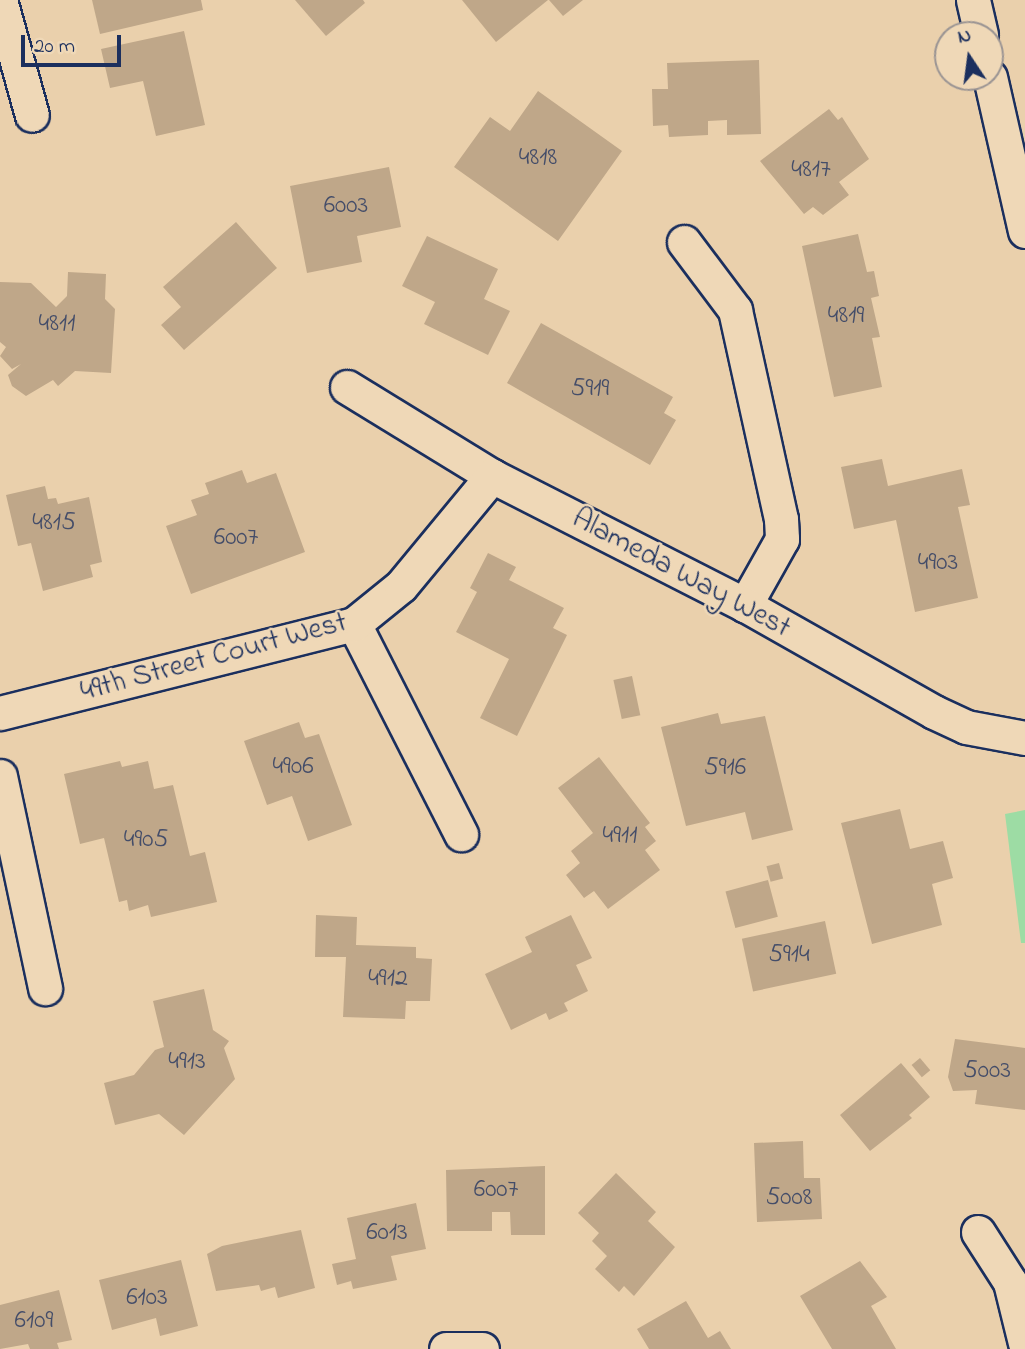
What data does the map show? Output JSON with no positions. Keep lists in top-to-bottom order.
{
  "streets": {
    "street": ["Alameda Way West", "49th Street Court West"]
  },
  "crossings": [
    ["Alameda Way West", "49th Street Court West"]
  ],
  "house_numbers": [
    "4818",
    "4817",
    "6003",
    "4819",
    "4811",
    "5919",
    "4815",
    "6007",
    "4903",
    "4906",
    "5916",
    "4911",
    "4905",
    "5914",
    "4912",
    "4913",
    "5003",
    "6007",
    "5008",
    "6013",
    "6103",
    "6109"
  ],
  "scale_bar": "20 m",
  "north": "top"
}
